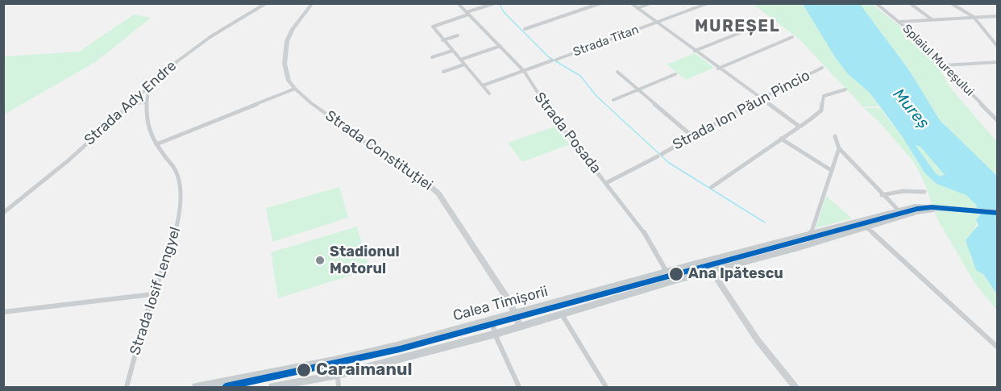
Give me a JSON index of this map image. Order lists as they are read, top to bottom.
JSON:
{
  "streets": {
    "main road": ["Calea Timișorii"],
    "street": [
      "Strada Titan",
      "Splaiul Mureșului",
      "Strada Ady Endre",
      "Strada Ion Păun Pincio",
      "Strada Posada",
      "Strada Constituției",
      "Strada Iosif Lengyel"
    ]
  },
  "crossings": [
    ["Strada Titan", "Strada Posada"],
    ["Strada Ady Endre", "Strada Iosif Lengyel"],
    ["Strada Ion Păun Pincio", "Strada Posada"],
    ["Strada Posada", "Calea Timișorii"],
    ["Strada Constituției", "Calea Timișorii"]
  ],
  "districts": ["MUREȘEL"],
  "water": ["Mureș"],
  "places": ["Stadionul Motorul", "Ana Ipătescu", "Caraimanul"]
}
